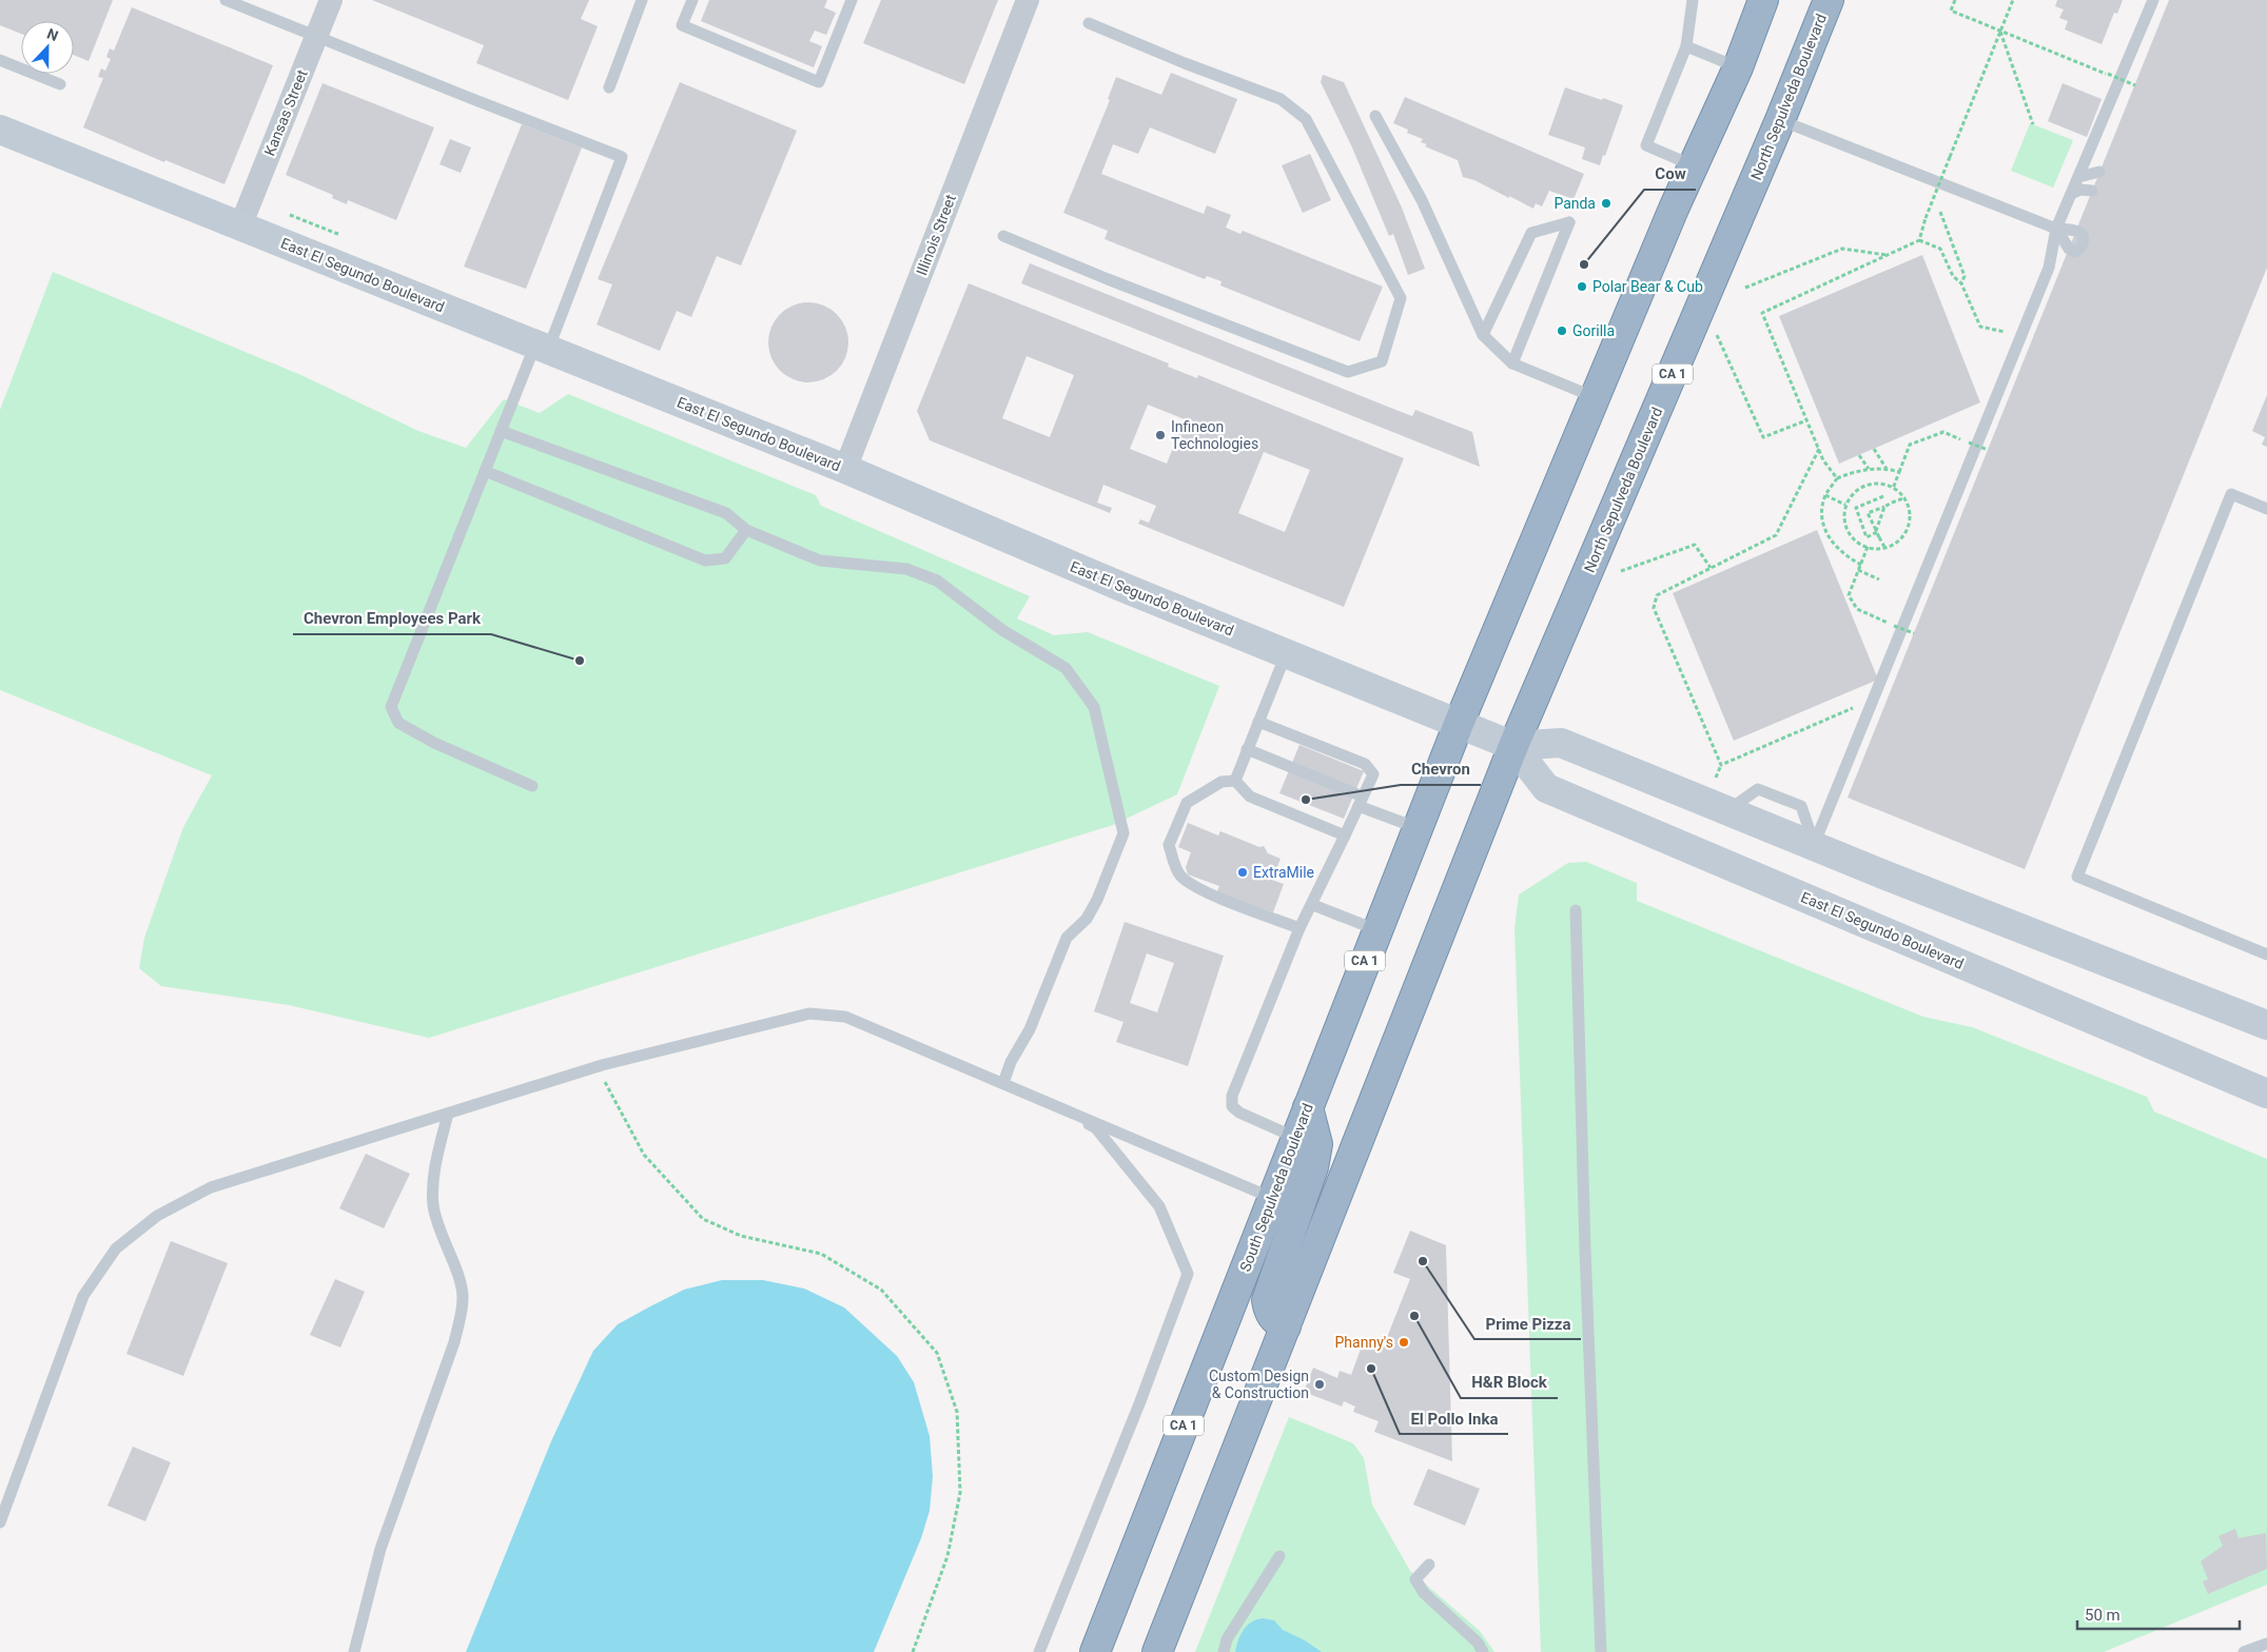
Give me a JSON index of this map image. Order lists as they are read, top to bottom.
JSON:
{
  "streets": {
    "highway": ["North Sepulveda Boulevard", "CA 1", "South Sepulveda Boulevard"],
    "main road": ["East El Segundo Boulevard"],
    "street": ["Kansas Street", "Illinois Street"]
  },
  "crossings": [
    ["North Sepulveda Boulevard", "East El Segundo Boulevard"],
    ["North Sepulveda Boulevard", "CA 1"],
    ["Kansas Street", "East El Segundo Boulevard"],
    ["Illinois Street", "East El Segundo Boulevard"],
    ["East El Segundo Boulevard", "CA 1"],
    ["East El Segundo Boulevard", "South Sepulveda Boulevard"],
    ["CA 1", "South Sepulveda Boulevard"]
  ],
  "places": [
    "Panda",
    "Cow",
    "Polar Bear & Cub",
    "Gorilla",
    "Infineon Technologies",
    "Chevron Employees Park",
    "Chevron",
    "ExtraMile",
    "Prime Pizza",
    "H&R Block",
    "Phanny's",
    "El Pollo Inka",
    "Custom Design & Construction"
  ],
  "scale_bar": "50 m",
  "north": "top"
}
